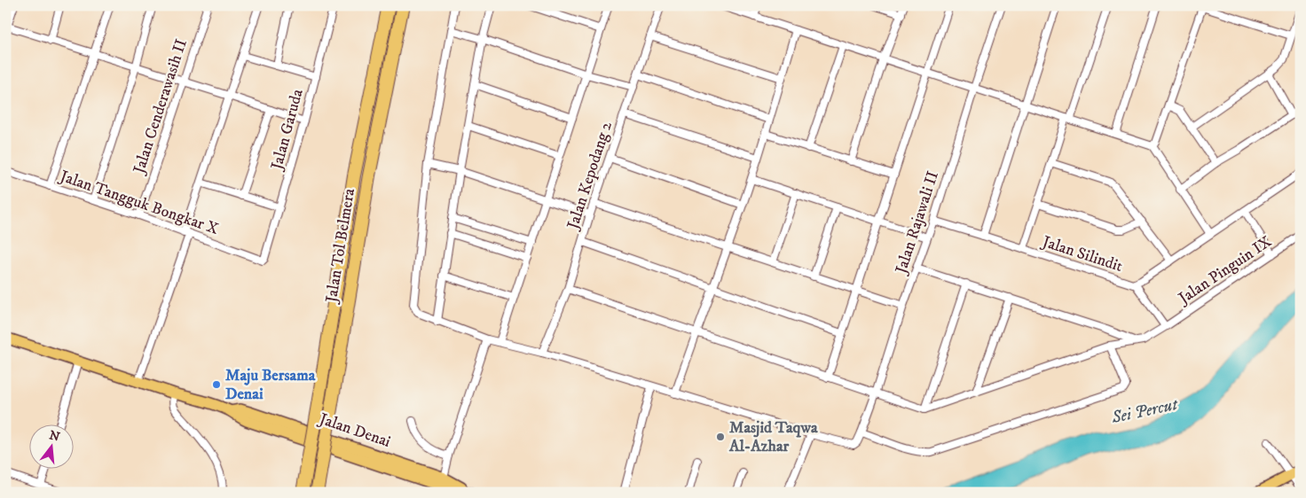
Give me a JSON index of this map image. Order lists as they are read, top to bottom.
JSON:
{
  "streets": {
    "highway": ["Jalan Tol Belmera"],
    "main road": ["Jalan Denai"],
    "street": [
      "Jalan Cenderawasih II",
      "Jalan Garuda",
      "Jalan Kepodang 2",
      "Jalan Tangguk Bongkar X",
      "Jalan Rajawali II",
      "Jalan Silindit",
      "Jalan Pinguin IX"
    ]
  },
  "crossings": [
    ["Jalan Cenderawasih II", "Jalan Tangguk Bongkar X"],
    ["Jalan Garuda", "Jalan Tangguk Bongkar X"],
    ["Jalan Rajawali II", "Jalan Silindit"]
  ],
  "water": ["Sei Percut"],
  "places": ["Maju Bersama Denai", "Masjid Taqwa Al-Azhar"],
  "north": "top"
}
